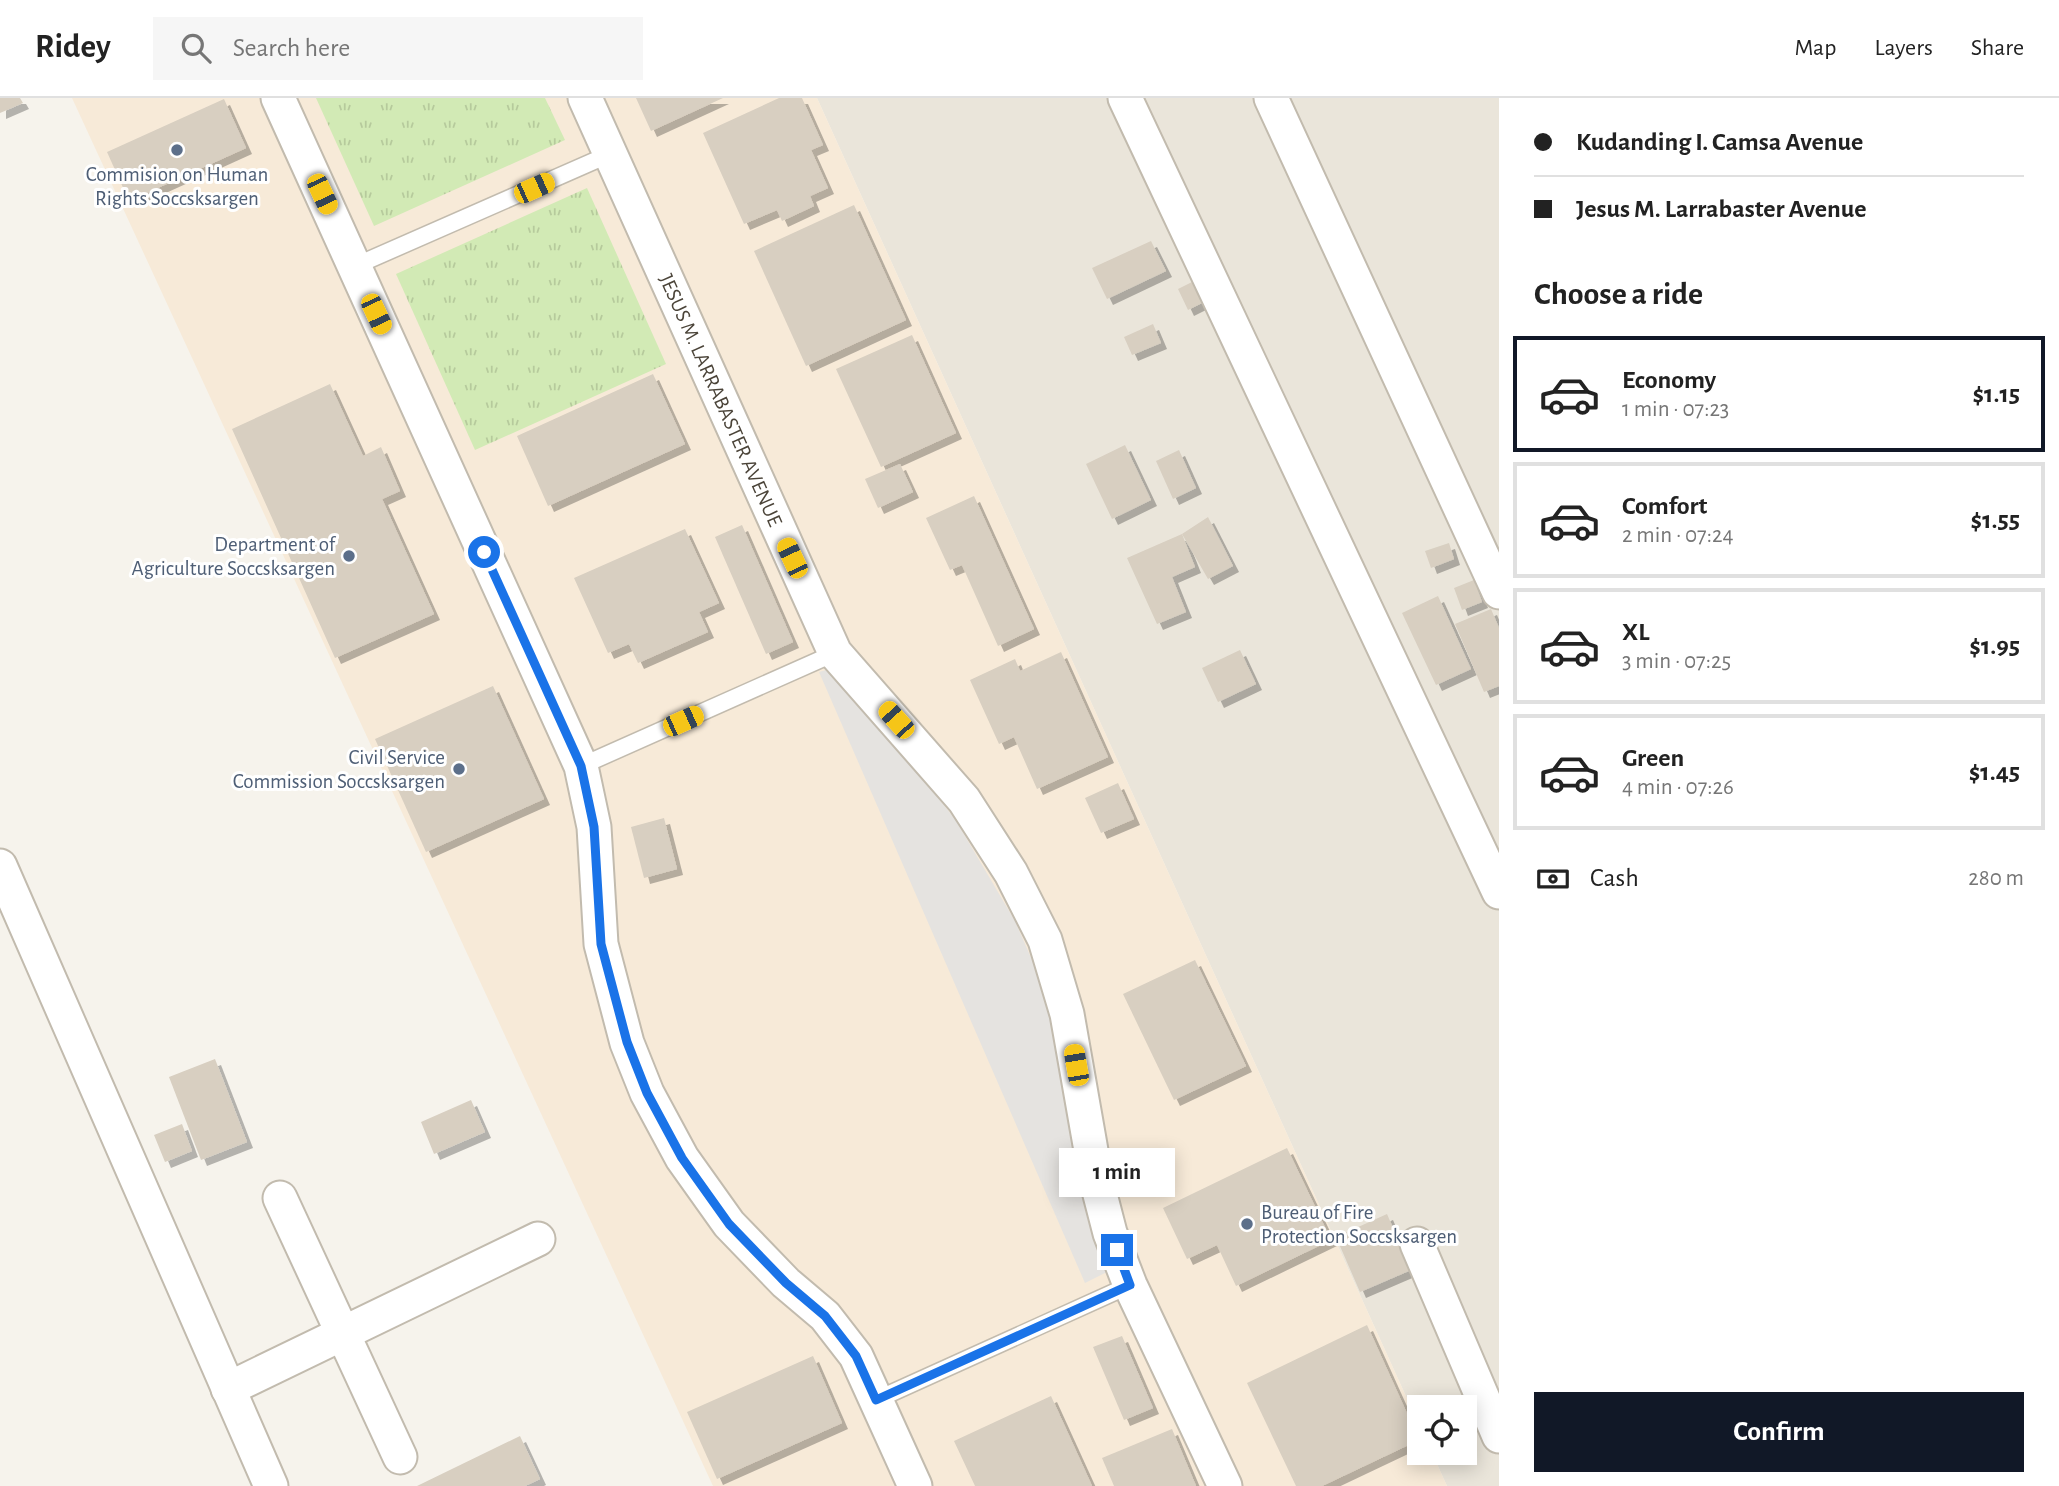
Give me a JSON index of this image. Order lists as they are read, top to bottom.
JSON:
{
  "streets": {
    "street": ["JESUS M. LARRABASTER AVENUE"]
  },
  "places": [
    "Commision on Human Rights Soccsksargen",
    "Department of Agriculture Soccsksargen",
    "Civil Service Commission Soccsksargen",
    "Bureau of Fire Protection Soccsksargen"
  ],
  "page": {
    "header": "Ridey",
    "search": "Search here",
    "nav": ["Map", "Layers", "Share"],
    "banner": ["Kudanding I. Camsa Avenue", "Jesus M. Larrabaster Avenue"],
    "heading": "Choose a ride",
    "list": [
      {
        "name": "Economy",
        "note": "1 min · 07:23",
        "value": "$1.15"
      },
      {
        "name": "Comfort",
        "note": "2 min · 07:24",
        "value": "$1.55"
      },
      {
        "name": "XL",
        "note": "3 min · 07:25",
        "value": "$1.95"
      },
      {
        "name": "Green",
        "note": "4 min · 07:26",
        "value": "$1.45"
      }
    ],
    "pay": ["Cash", "280 m"],
    "bubble": "1 min",
    "buttons": "Confirm"
  }
}
